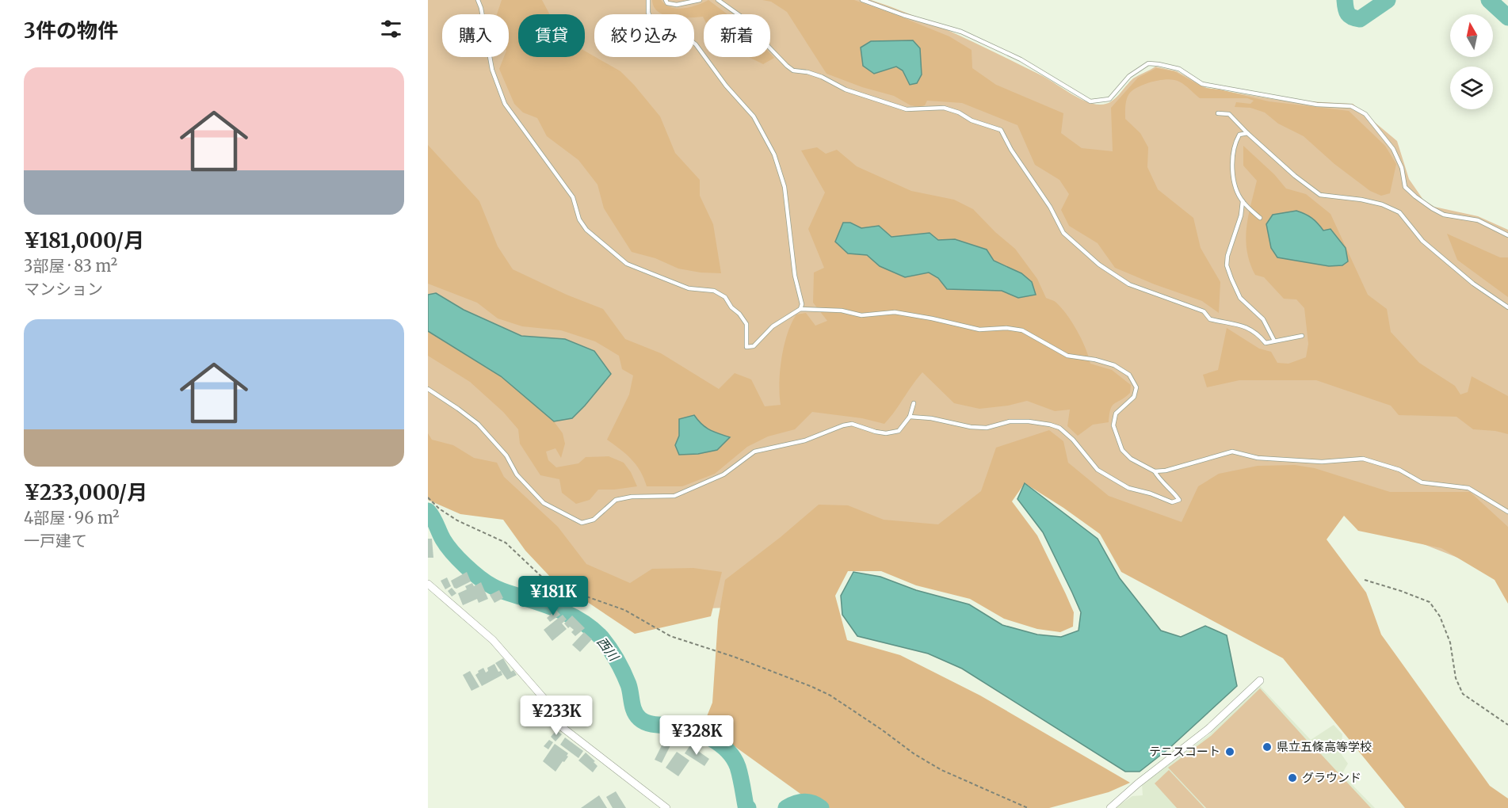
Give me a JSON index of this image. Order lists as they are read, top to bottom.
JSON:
{
  "water": ["西川"],
  "places": ["県立五條高等学校", "テニスコート", "グラウンド"],
  "north": "top",
  "page": {
    "heading": "3件の物件",
    "chip": [
      "購入",
      "賃貸",
      "絞り込み",
      "新着"
    ],
    "list": [
      {
        "name": "¥181,000/月",
        "note": "3部屋 · 83 m² · マンション"
      },
      {
        "name": "¥233,000/月",
        "note": "4部屋 · 96 m² · 一戸建て"
      }
    ],
    "price": ["¥181K", "¥233K", "¥328K"]
  }
}
